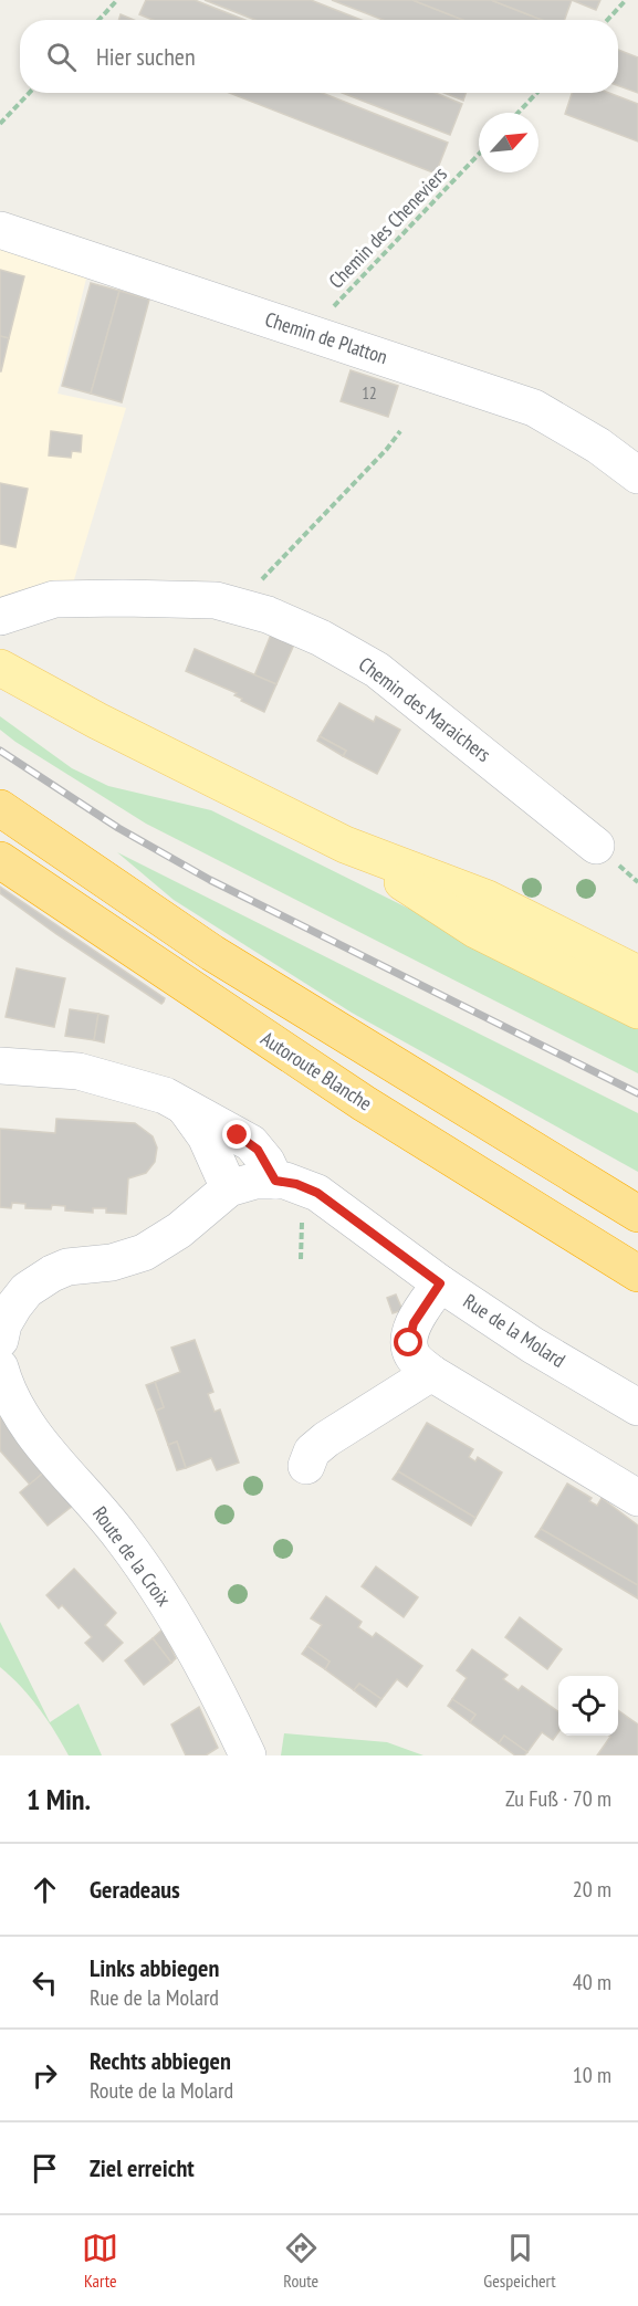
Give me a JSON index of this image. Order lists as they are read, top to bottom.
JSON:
{
  "streets": {
    "highway": ["Autoroute Blanche"],
    "street": [
      "Chemin de Platton",
      "Chemin des Maraichers",
      "Rue de la Molard",
      "Route de la Croix"
    ],
    "path": ["Chemin des Cheneviers"]
  },
  "crossings": [
    ["Chemin des Cheneviers", "Chemin de Platton"]
  ],
  "house_numbers": ["12"],
  "north": "top right",
  "page": {
    "search": "Hier suchen",
    "heading": ["1 Min.", "Zu Fuß · 70 m"],
    "list": [
      ["Geradeaus", "20 m"],
      ["Links abbiegen", "Rue de la Molard", "40 m"],
      ["Rechts abbiegen", "Route de la Molard", "10 m"],
      "Ziel erreicht"
    ],
    "nav": ["Karte", "Route", "Gespeichert"]
  }
}
